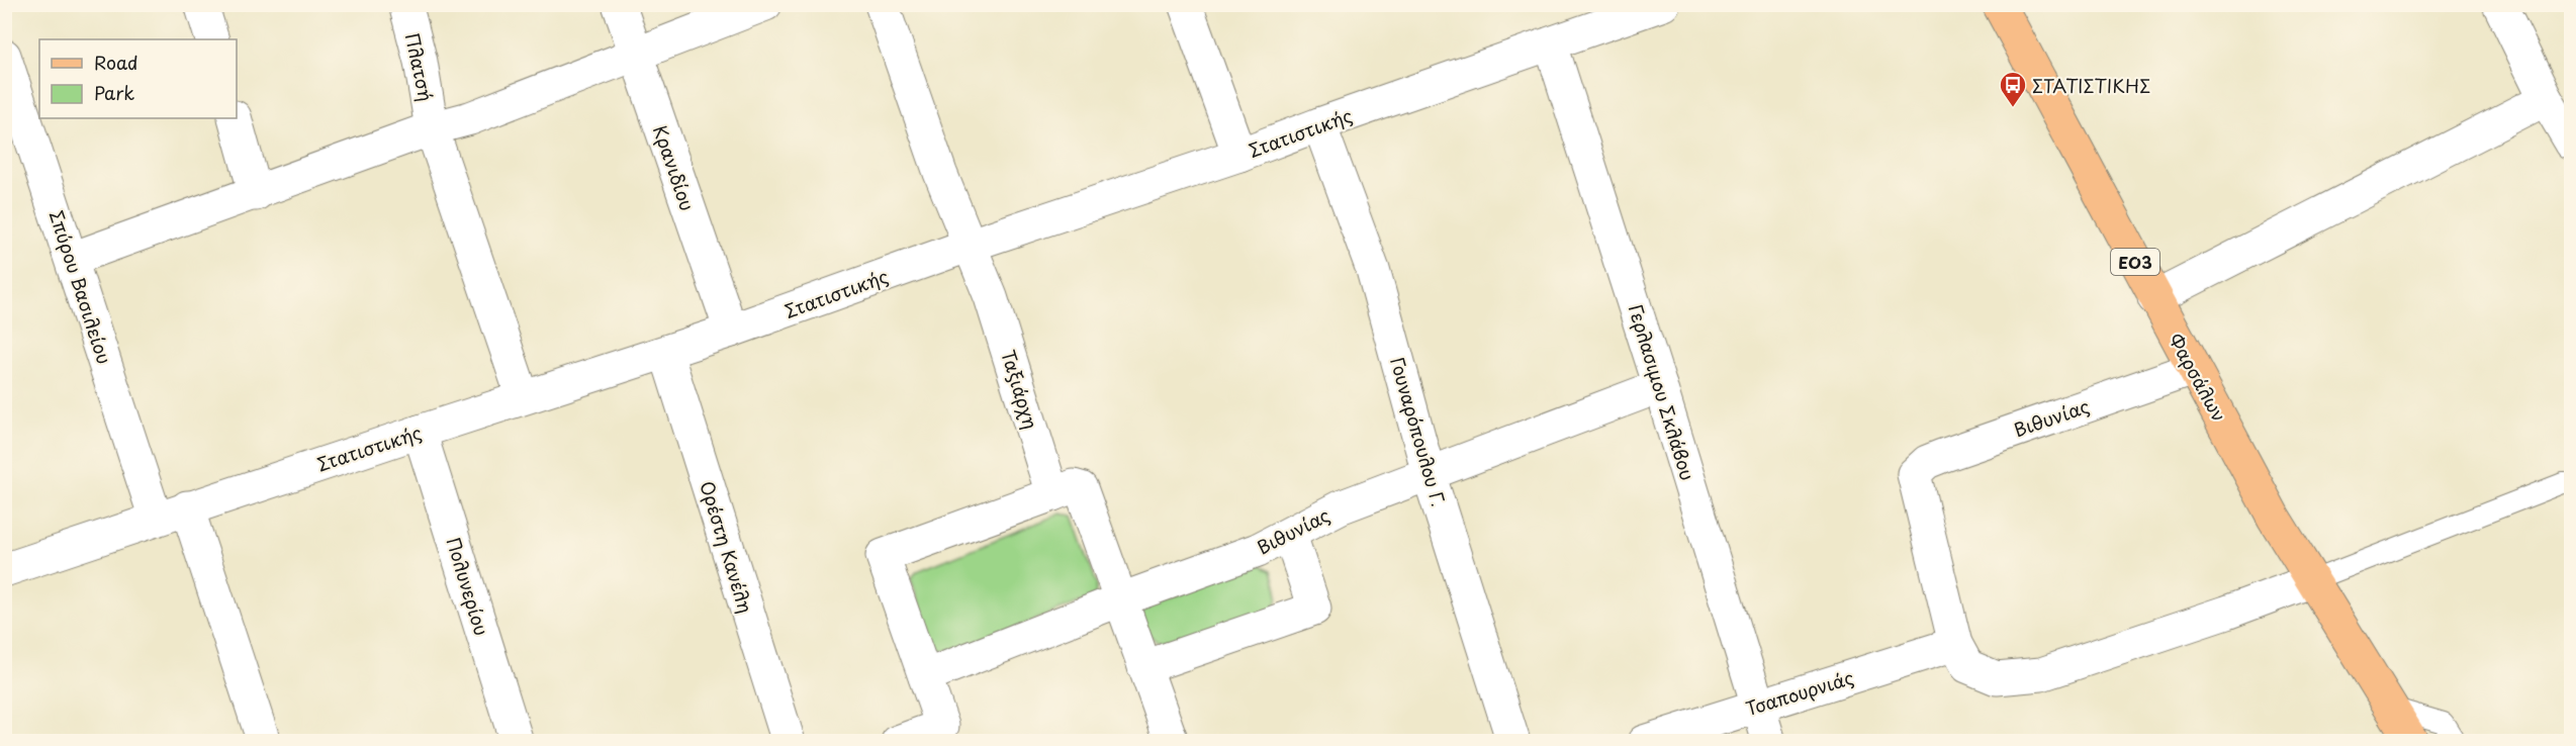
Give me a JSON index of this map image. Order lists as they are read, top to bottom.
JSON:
{
  "streets": {
    "main road": ["ΕΟ3", "Φαρσάλων"],
    "street": [
      "Πλατσή",
      "Στατιστικής",
      "Κρανιδίου",
      "Σπύρου Βασιλείου",
      "Ταξιάρχη",
      "Γερλασιμου Σκλάβου",
      "Βιθυνίας",
      "Γουναρόπουλου Γ.",
      "Ορέστη Κανέλη",
      "Πολυνερίου",
      "Τσαπουρνιάς"
    ]
  },
  "crossings": [
    ["Πλατσή", "Στατιστικής"],
    ["Στατιστικής", "Κρανιδίου"],
    ["Στατιστικής", "Σπύρου Βασιλείου"],
    ["Στατιστικής", "Ταξιάρχη"],
    ["Στατιστικής", "Γερλασιμου Σκλάβου"],
    ["Στατιστικής", "Γουναρόπουλου Γ."],
    ["Στατιστικής", "Ορέστη Κανέλη"],
    ["Στατιστικής", "Πολυνερίου"],
    ["Φαρσάλων", "Βιθυνίας"],
    ["Γερλασιμου Σκλάβου", "Βιθυνίας"],
    ["Γερλασιμου Σκλάβου", "Τσαπουρνιάς"],
    ["Βιθυνίας", "Γουναρόπουλου Γ."],
    ["Βιθυνίας", "Τσαπουρνιάς"]
  ],
  "places": {
    "bus stop": ["ΣΤΑΤΙΣΤΙΚΗΣ"]
  },
  "legend": ["Road", "Park"]
}
